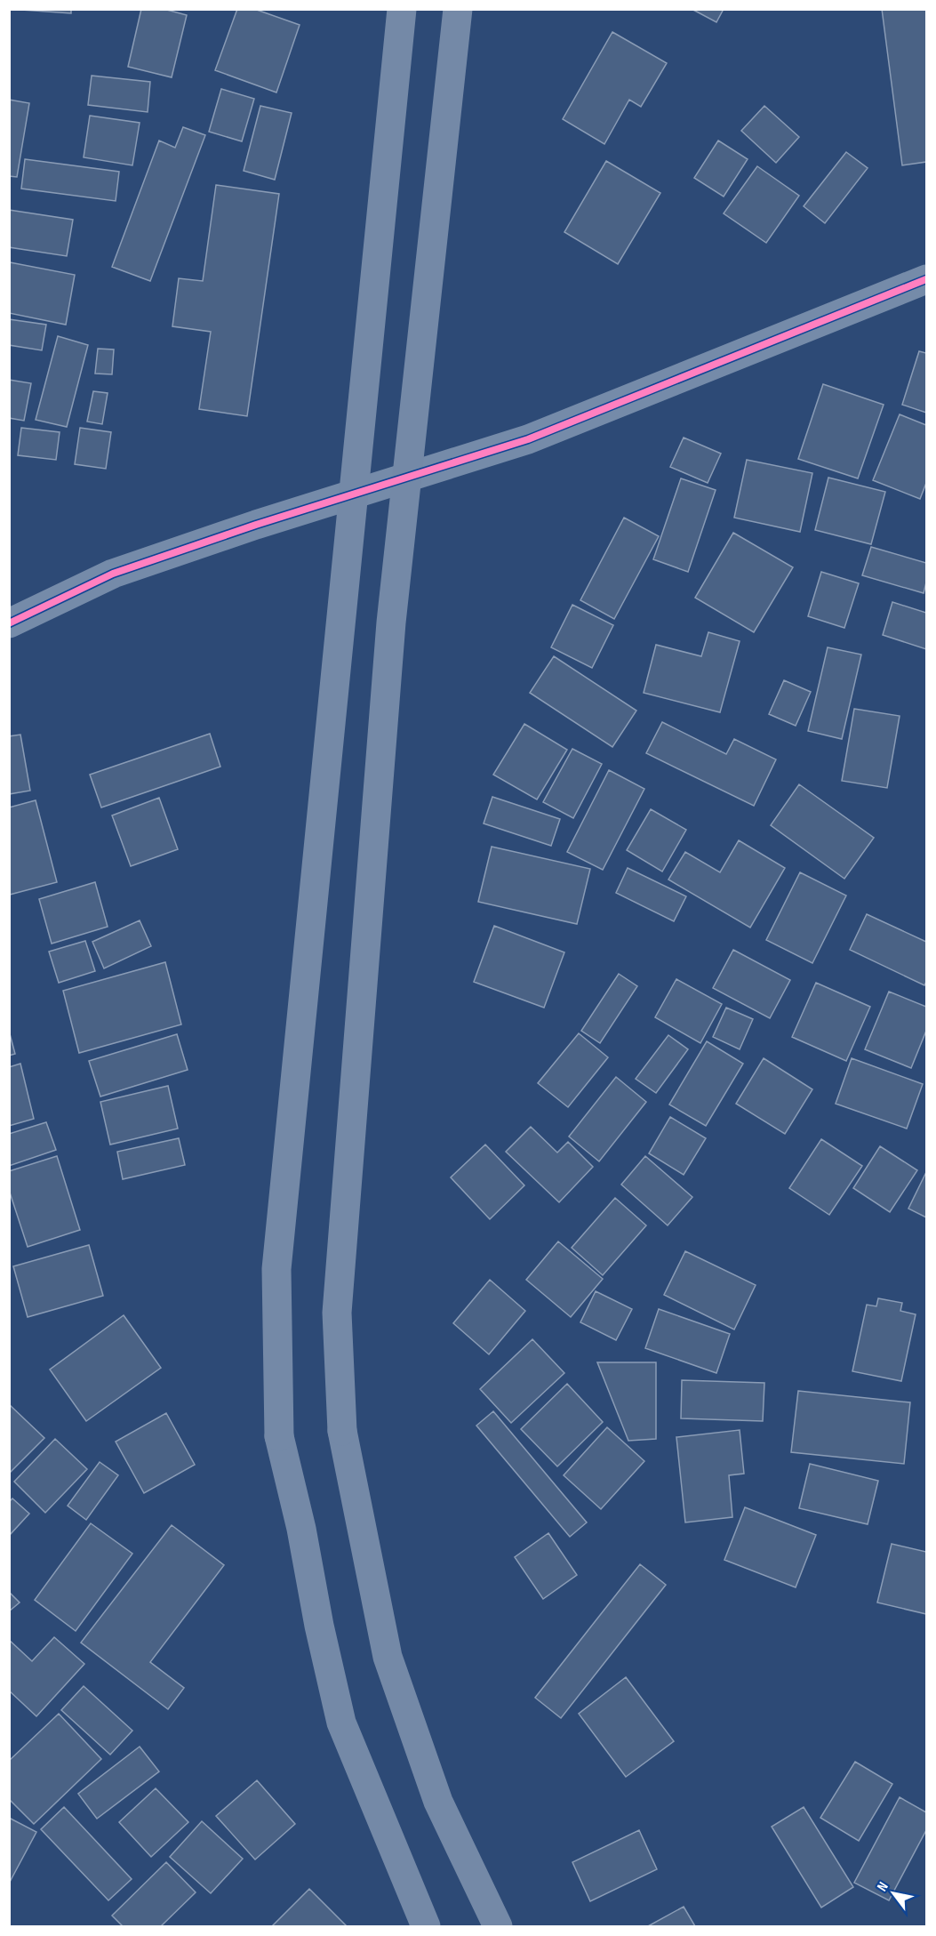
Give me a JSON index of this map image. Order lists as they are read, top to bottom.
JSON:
{
  "north": "top left"
}
